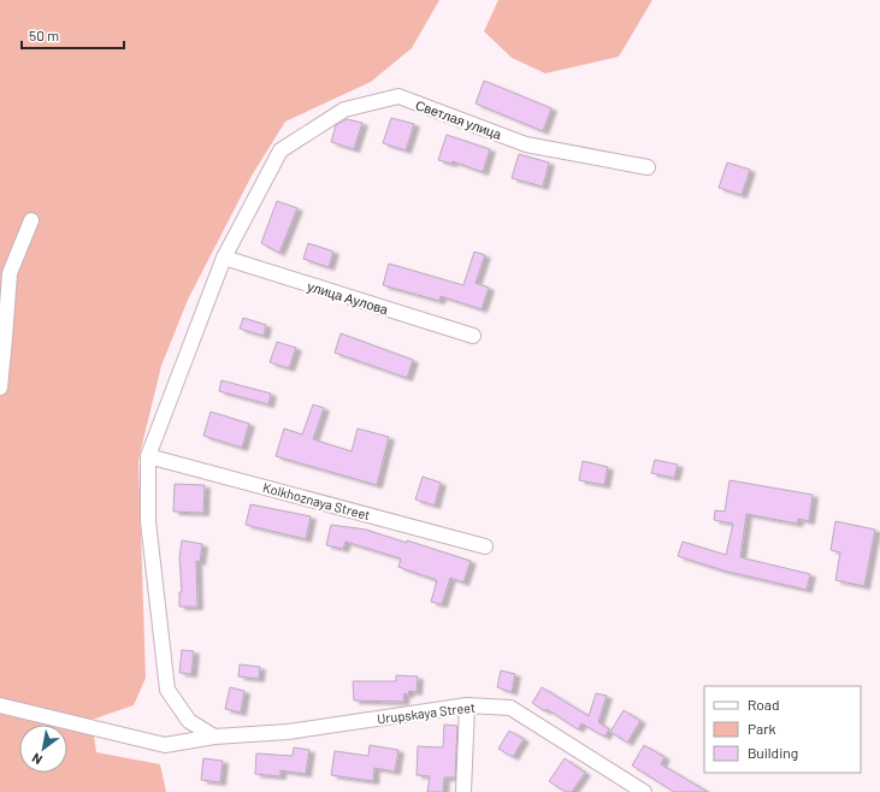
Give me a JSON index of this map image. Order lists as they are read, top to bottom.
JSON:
{
  "streets": {
    "street": [
      "Светлая улица",
      "улица Аулова",
      "Kolkhoznaya Street",
      "Urupskaya Street"
    ]
  },
  "crossings": [
    ["Светлая улица", "улица Аулова"]
  ],
  "legend": ["Road", "Park", "Building"],
  "scale_bar": "50 m",
  "north": "bottom left"
}
